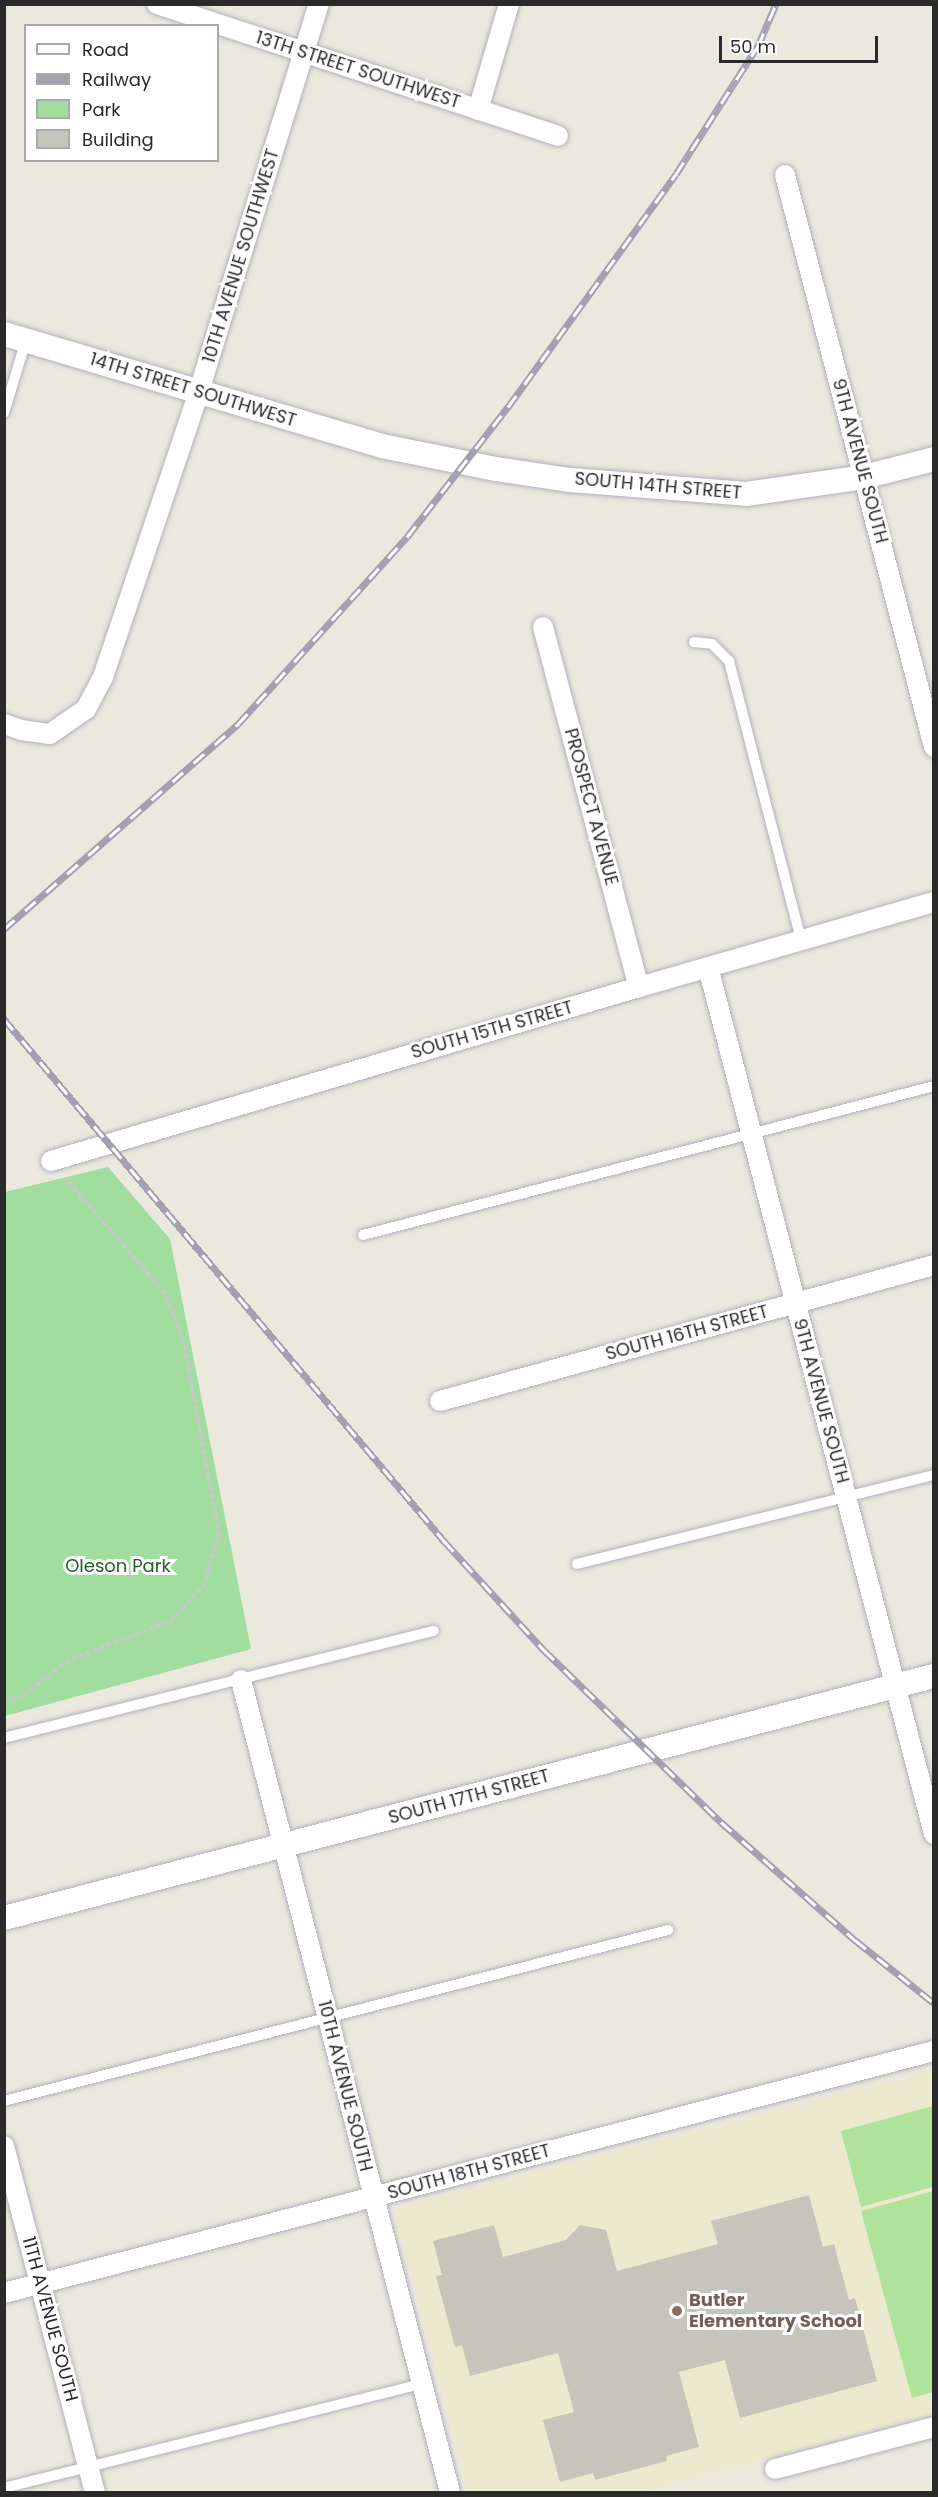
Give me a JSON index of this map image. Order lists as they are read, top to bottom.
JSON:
{
  "streets": {
    "street": [
      "13TH STREET SOUTHWEST",
      "10TH AVENUE SOUTHWEST",
      "14TH STREET SOUTHWEST",
      "9TH AVENUE SOUTH",
      "SOUTH 14TH STREET",
      "PROSPECT AVENUE",
      "SOUTH 15TH STREET",
      "SOUTH 16TH STREET",
      "SOUTH 17TH STREET",
      "10TH AVENUE SOUTH",
      "SOUTH 18TH STREET",
      "11TH AVENUE SOUTH"
    ]
  },
  "crossings": [
    ["13TH STREET SOUTHWEST", "10TH AVENUE SOUTHWEST"],
    ["10TH AVENUE SOUTHWEST", "14TH STREET SOUTHWEST"],
    ["14TH STREET SOUTHWEST", "SOUTH 14TH STREET"],
    ["9TH AVENUE SOUTH", "SOUTH 14TH STREET"],
    ["9TH AVENUE SOUTH", "SOUTH 15TH STREET"],
    ["9TH AVENUE SOUTH", "SOUTH 16TH STREET"],
    ["9TH AVENUE SOUTH", "SOUTH 17TH STREET"],
    ["PROSPECT AVENUE", "SOUTH 15TH STREET"],
    ["SOUTH 17TH STREET", "10TH AVENUE SOUTH"],
    ["10TH AVENUE SOUTH", "SOUTH 18TH STREET"],
    ["SOUTH 18TH STREET", "11TH AVENUE SOUTH"]
  ],
  "parks": ["Oleson Park"],
  "places": ["Butler Elementary School"],
  "legend": [
    "Road",
    "Railway",
    "Park",
    "Building"
  ],
  "scale_bar": "50 m"
}
